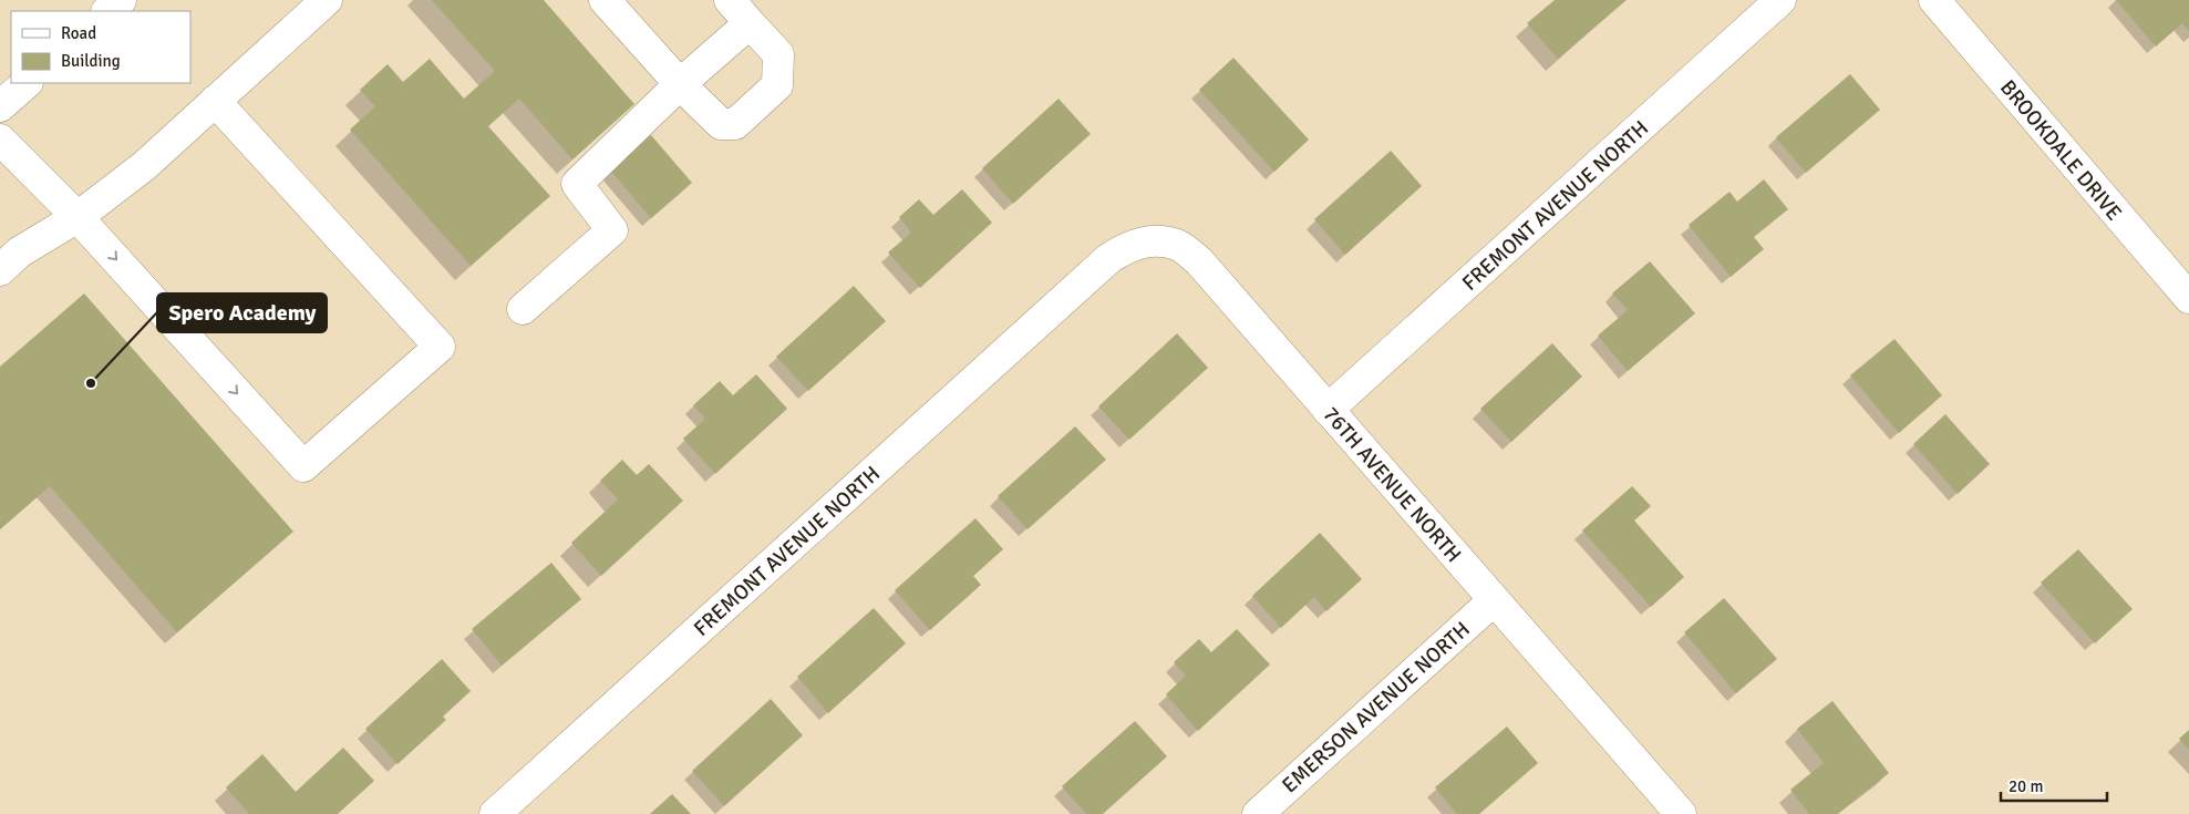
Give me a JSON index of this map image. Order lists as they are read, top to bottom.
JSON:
{
  "streets": {
    "street": [
      "BROOKDALE DRIVE",
      "FREMONT AVENUE NORTH",
      "76TH AVENUE NORTH",
      "EMERSON AVENUE NORTH"
    ]
  },
  "crossings": [
    ["FREMONT AVENUE NORTH", "76TH AVENUE NORTH"],
    ["76TH AVENUE NORTH", "EMERSON AVENUE NORTH"]
  ],
  "places": ["Spero Academy"],
  "legend": ["Road", "Building"],
  "scale_bar": "20 m"
}
